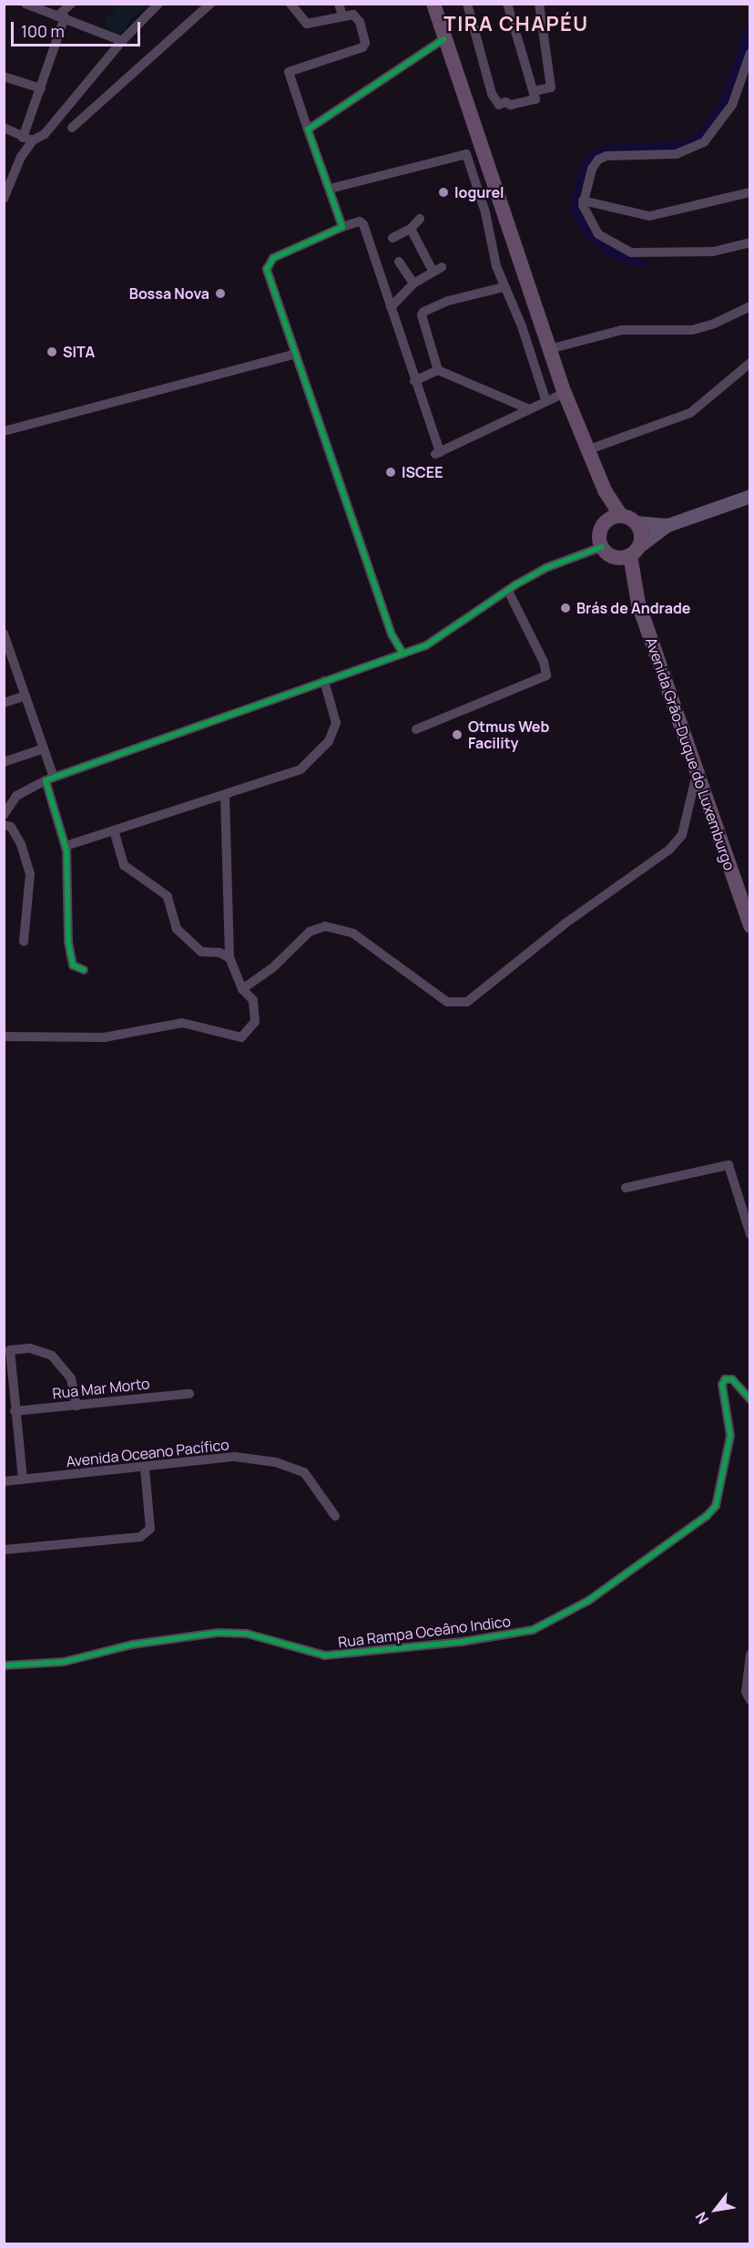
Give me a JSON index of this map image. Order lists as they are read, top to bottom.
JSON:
{
  "streets": {
    "main road": ["Avenida Grão-Duque do Luxemburgo"],
    "street": ["Rua Mar Morto", "Avenida Oceano Pacífico", "Rua Rampa Oceâno Indico"]
  },
  "districts": ["TIRA CHAPÉU"],
  "places": [
    "Iogurel",
    "Bossa Nova",
    "SITA",
    "ISCEE",
    "Brás de Andrade",
    "Otmus Web Facility"
  ],
  "scale_bar": "100 m",
  "north": "bottom left"
}
